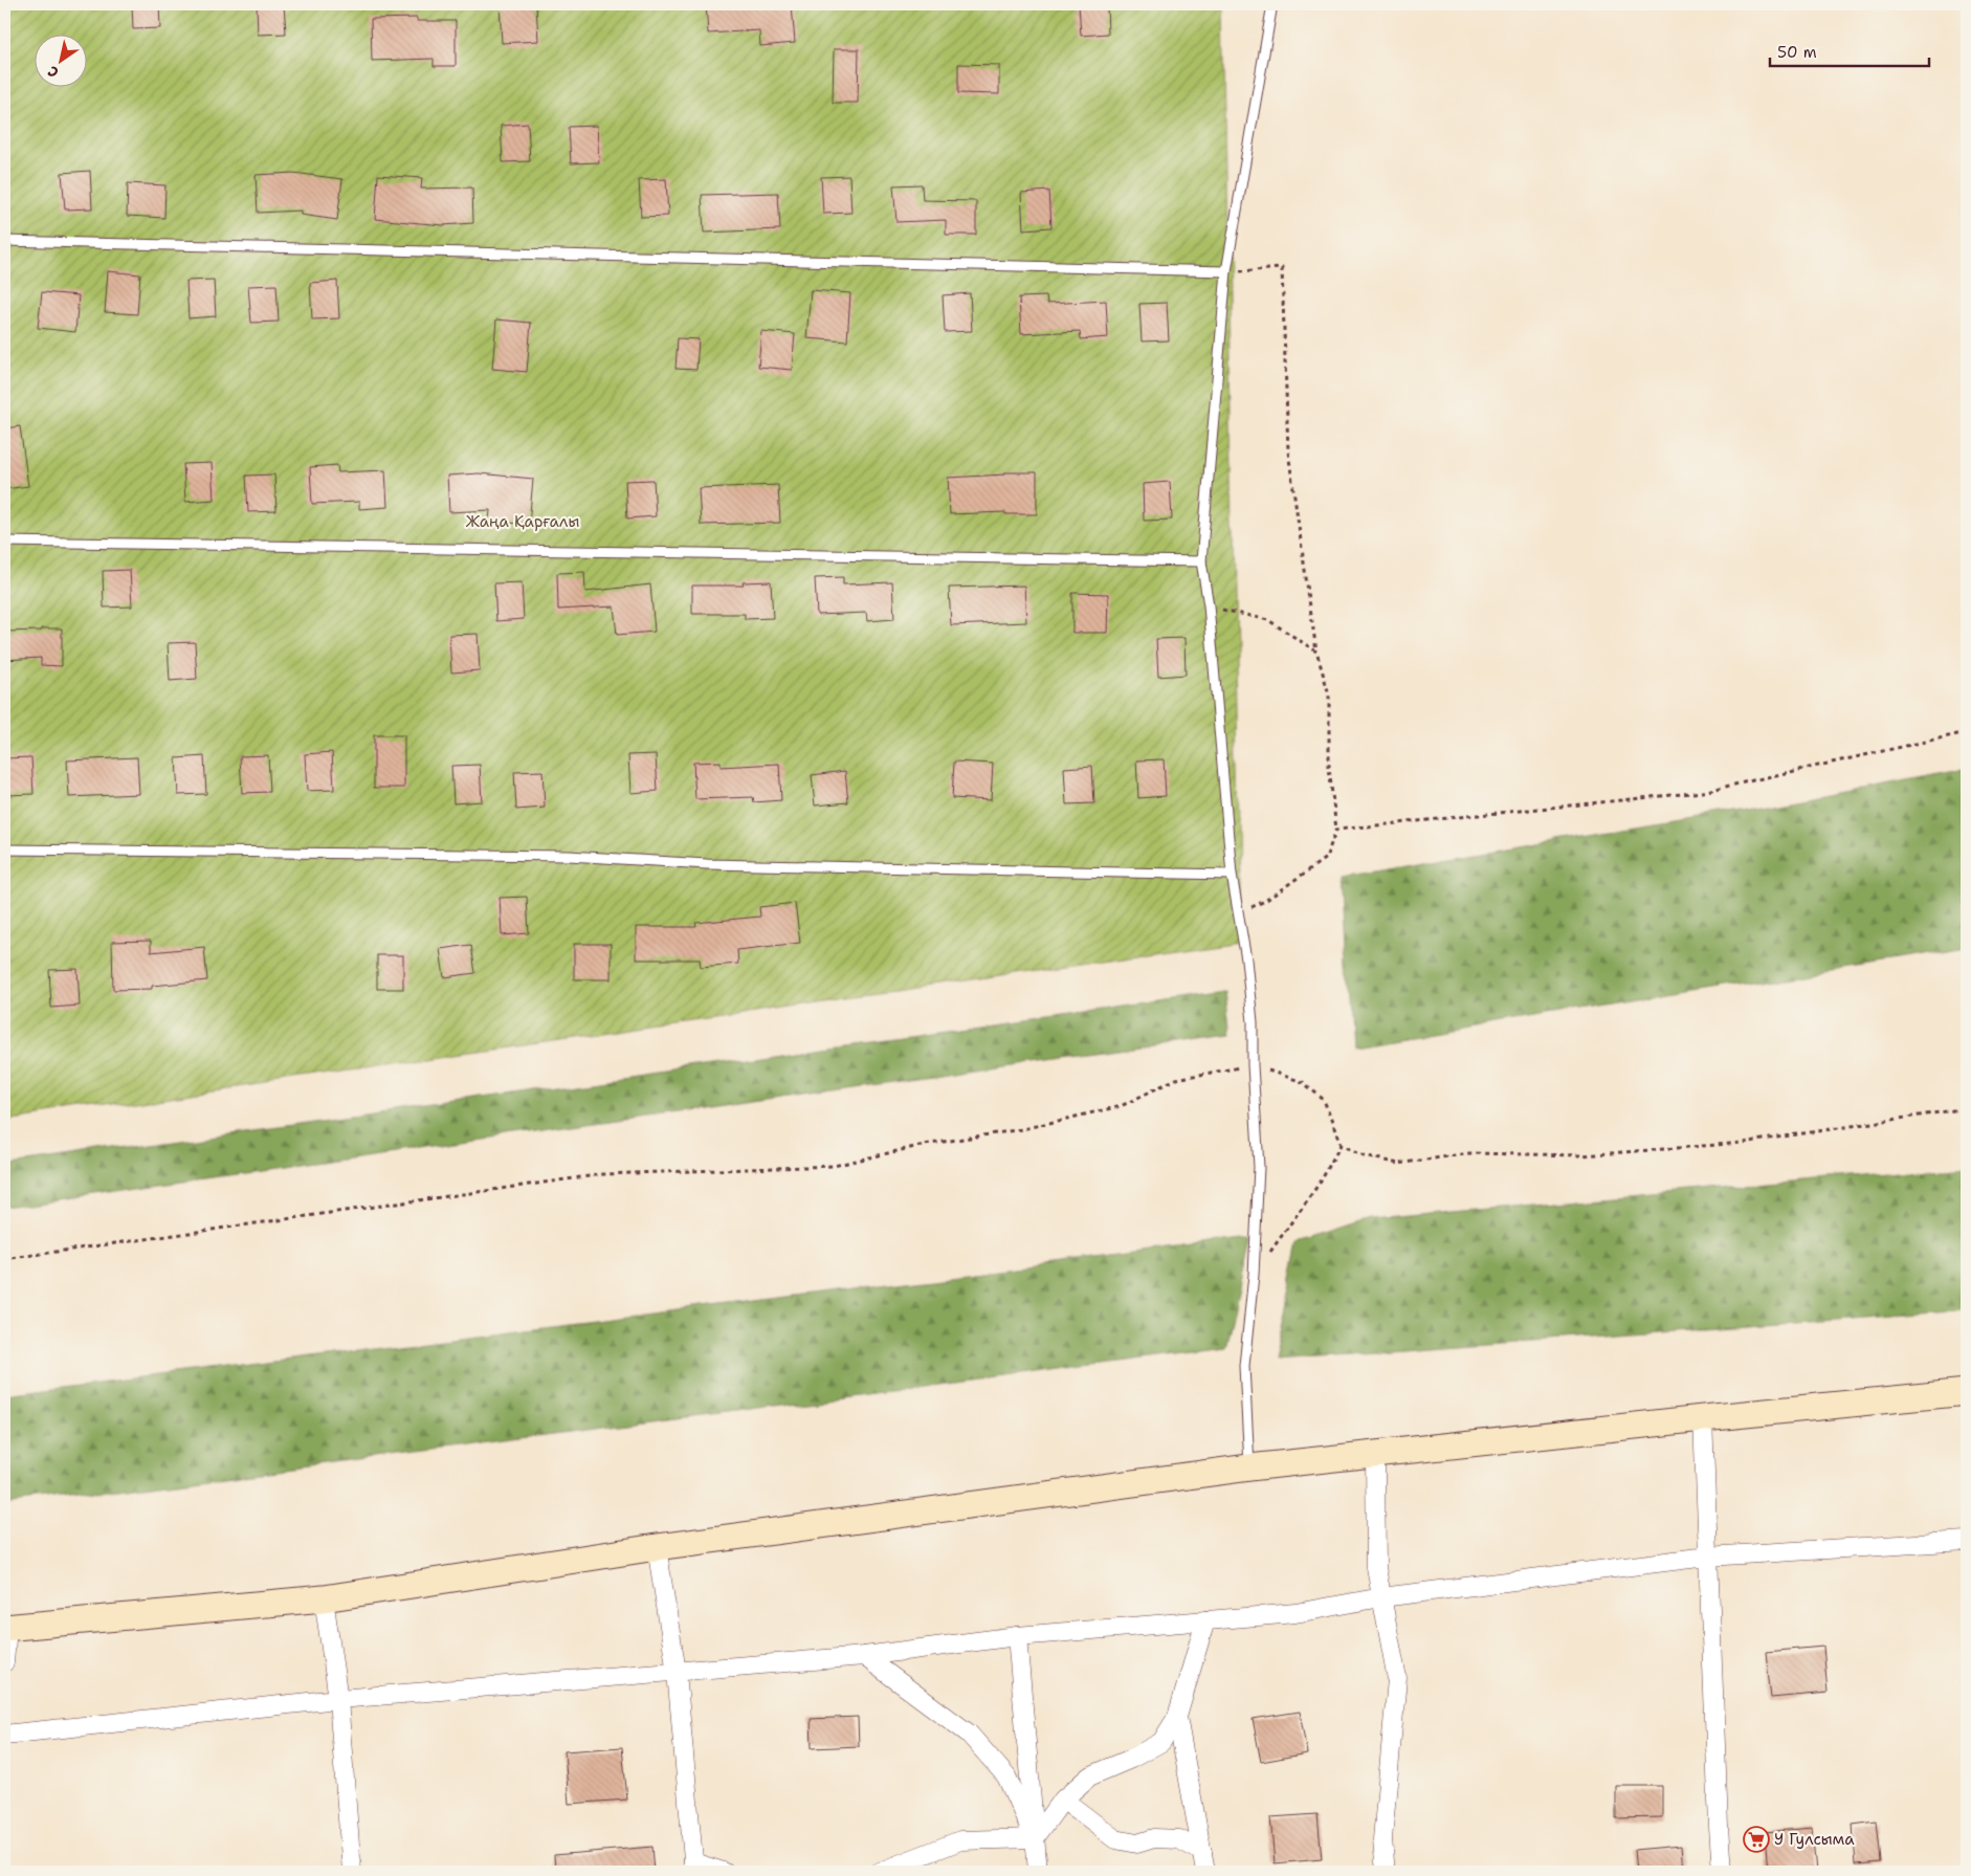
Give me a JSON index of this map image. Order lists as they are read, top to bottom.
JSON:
{
  "parks": ["Жаңа Қарғалы"],
  "places": {
    "supermarket": ["У Гулсыма"]
  },
  "scale_bar": "50 m",
  "north": "bottom left"
}
